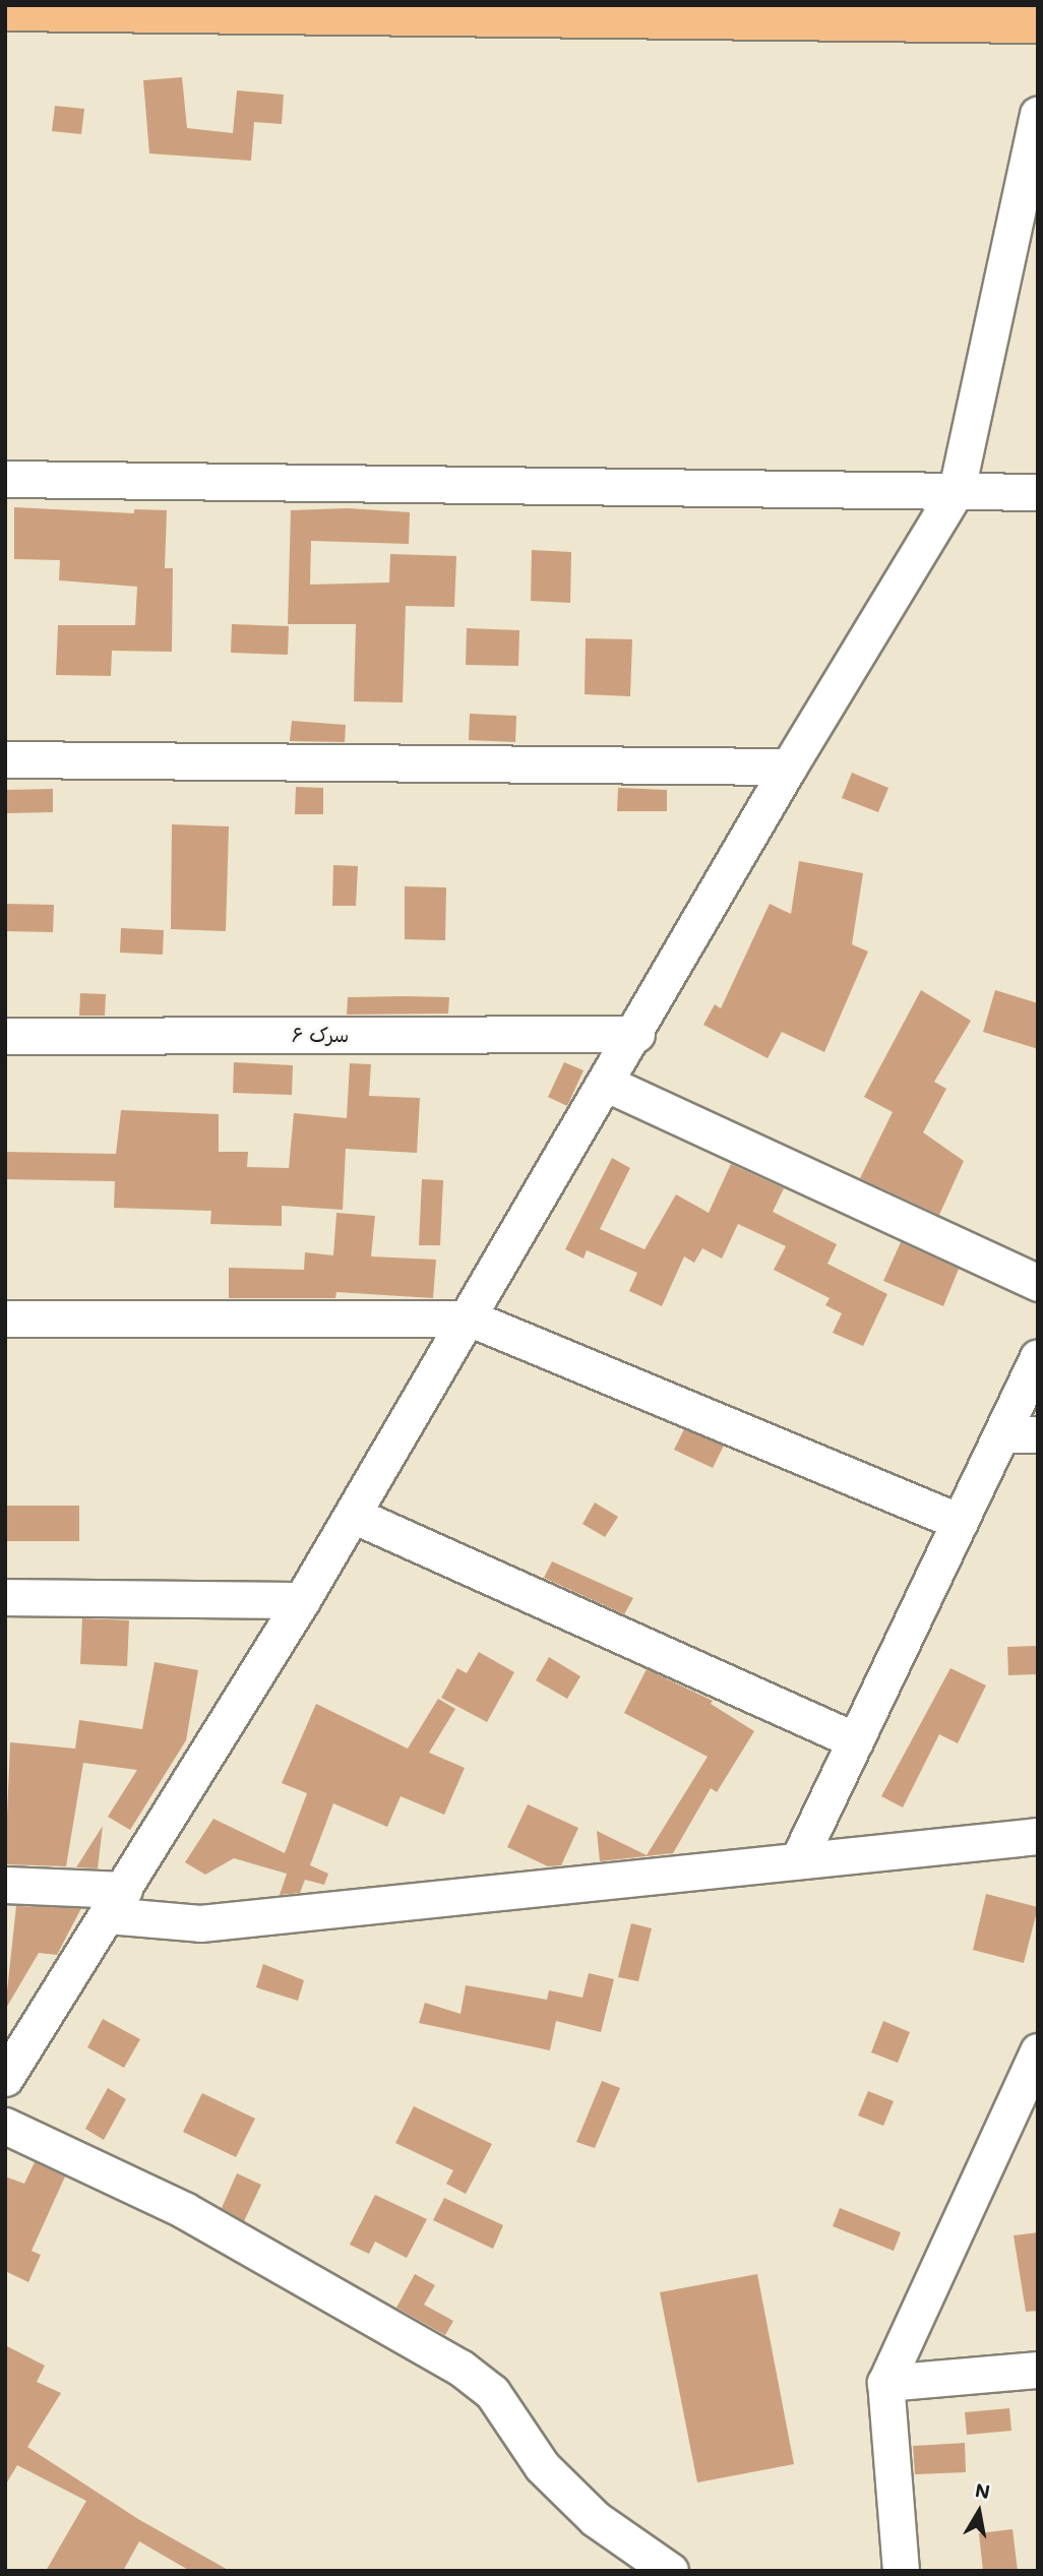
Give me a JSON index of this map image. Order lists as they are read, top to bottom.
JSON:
{
  "streets": {
    "street": ["سرک ۶"]
  },
  "north": "top"
}
